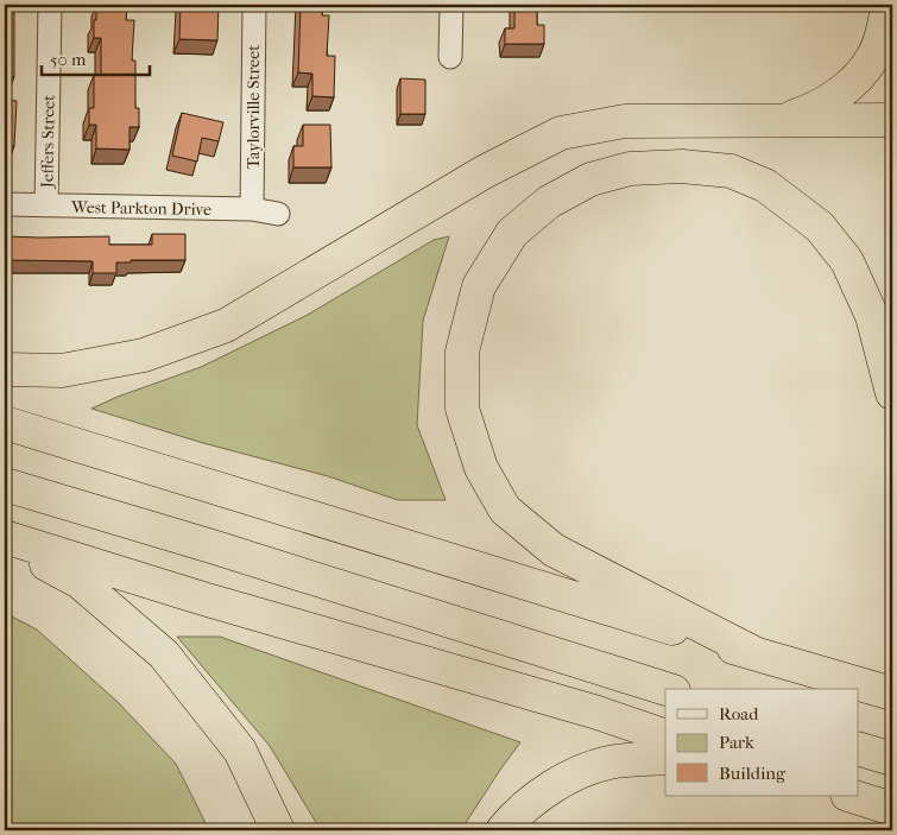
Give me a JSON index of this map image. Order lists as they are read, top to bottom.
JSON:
{
  "streets": {
    "street": ["Taylorville Street", "Jeffers Street", "West Parkton Drive"]
  },
  "crossings": [
    ["Taylorville Street", "West Parkton Drive"],
    ["Jeffers Street", "West Parkton Drive"]
  ],
  "legend": ["Road", "Park", "Building"],
  "scale_bar": "50 m"
}
